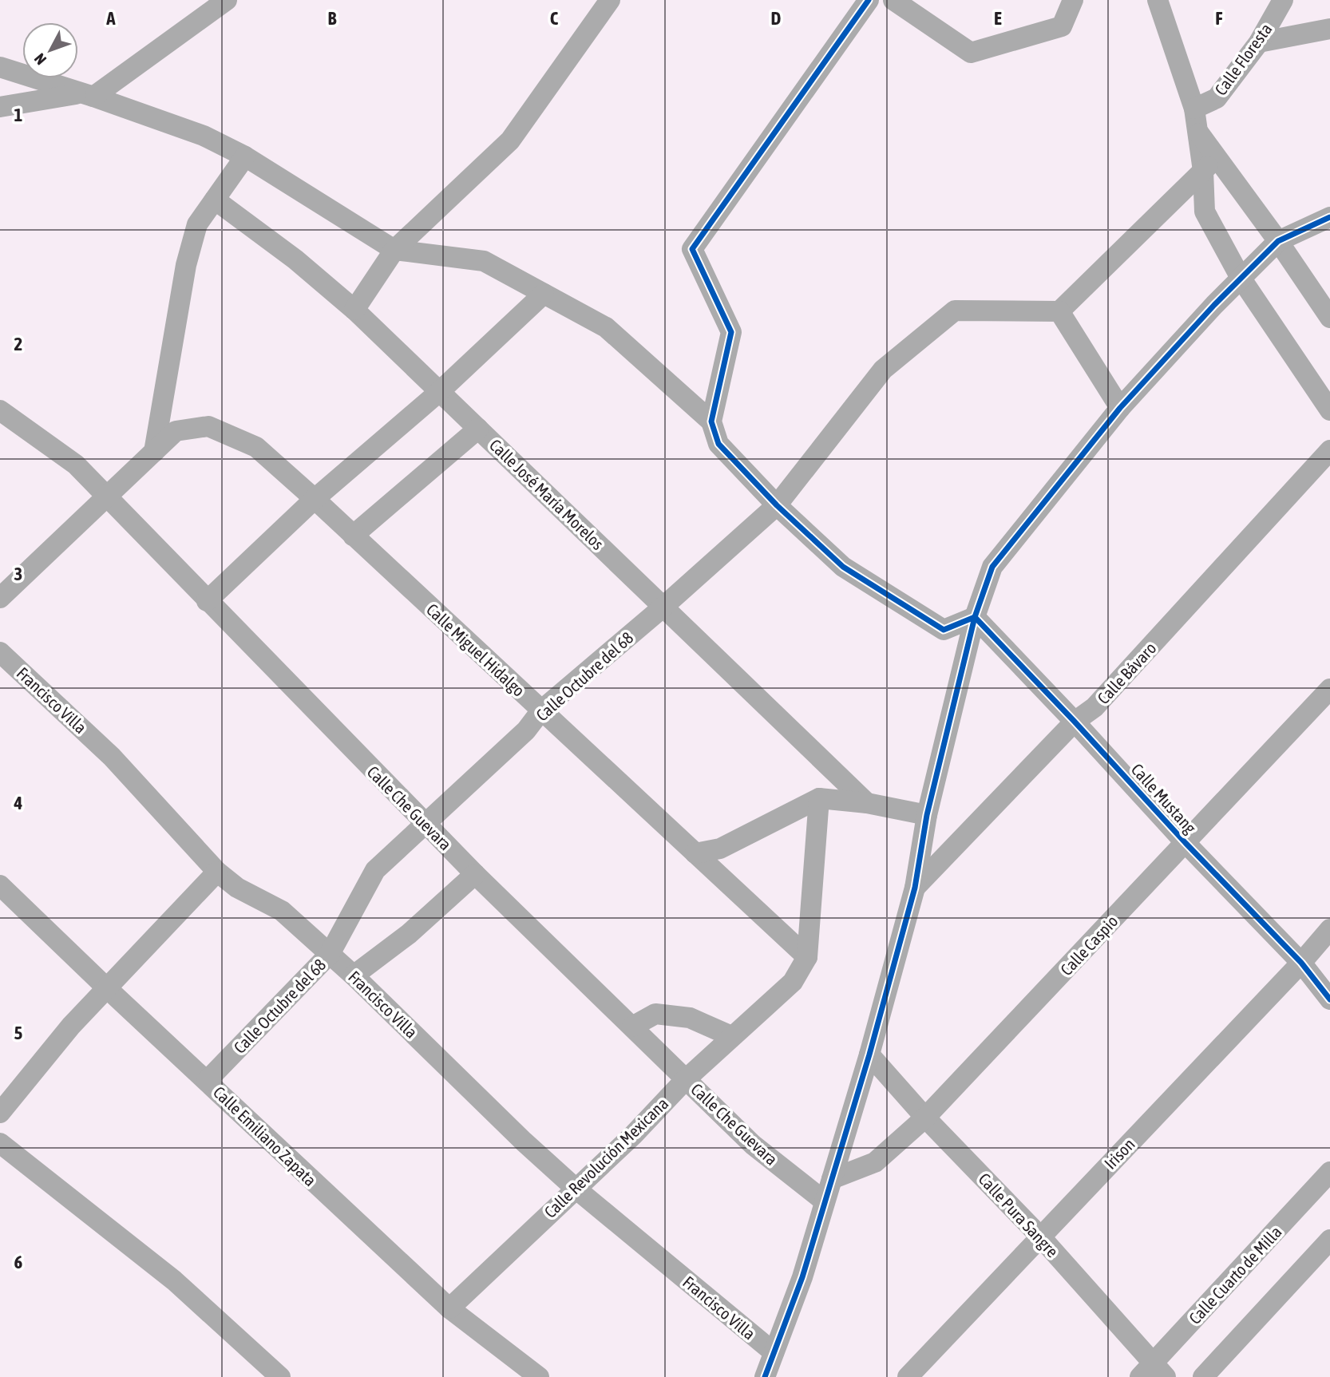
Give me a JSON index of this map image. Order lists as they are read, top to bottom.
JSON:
{
  "streets": {
    "street": [
      "Calle Floresta",
      "Calle José María Morelos",
      "Calle Miguel Hidalgo",
      "Calle Bávaro",
      "Calle Octubre del 68",
      "Francisco Villa",
      "Calle Mustang",
      "Calle Che Guevara",
      "Calle Caspio",
      "Calle Emiliano Zapata",
      "Irison",
      "Calle Revolución Mexicana",
      "Calle Pura Sangre",
      "Calle Cuarto de Milla"
    ]
  },
  "crossings": [
    ["Calle José María Morelos", "Calle Octubre del 68"],
    ["Calle Miguel Hidalgo", "Calle Octubre del 68"],
    ["Calle Miguel Hidalgo", "Calle Revolución Mexicana"],
    ["Calle Bávaro", "Calle Mustang"],
    ["Calle Octubre del 68", "Francisco Villa"],
    ["Calle Octubre del 68", "Calle Che Guevara"],
    ["Calle Octubre del 68", "Calle Emiliano Zapata"],
    ["Francisco Villa", "Calle Revolución Mexicana"],
    ["Calle Mustang", "Calle Caspio"],
    ["Calle Mustang", "Irison"],
    ["Calle Che Guevara", "Calle Revolución Mexicana"],
    ["Calle Caspio", "Calle Pura Sangre"],
    ["Calle Emiliano Zapata", "Calle Revolución Mexicana"],
    ["Irison", "Calle Pura Sangre"],
    ["Calle Pura Sangre", "Calle Cuarto de Milla"]
  ],
  "north": "bottom left",
  "grid": {
    "columns": [
      "A",
      "B",
      "C",
      "D",
      "E",
      "F"
    ],
    "rows": [
      "1",
      "2",
      "3",
      "4",
      "5",
      "6"
    ]
  }
}
